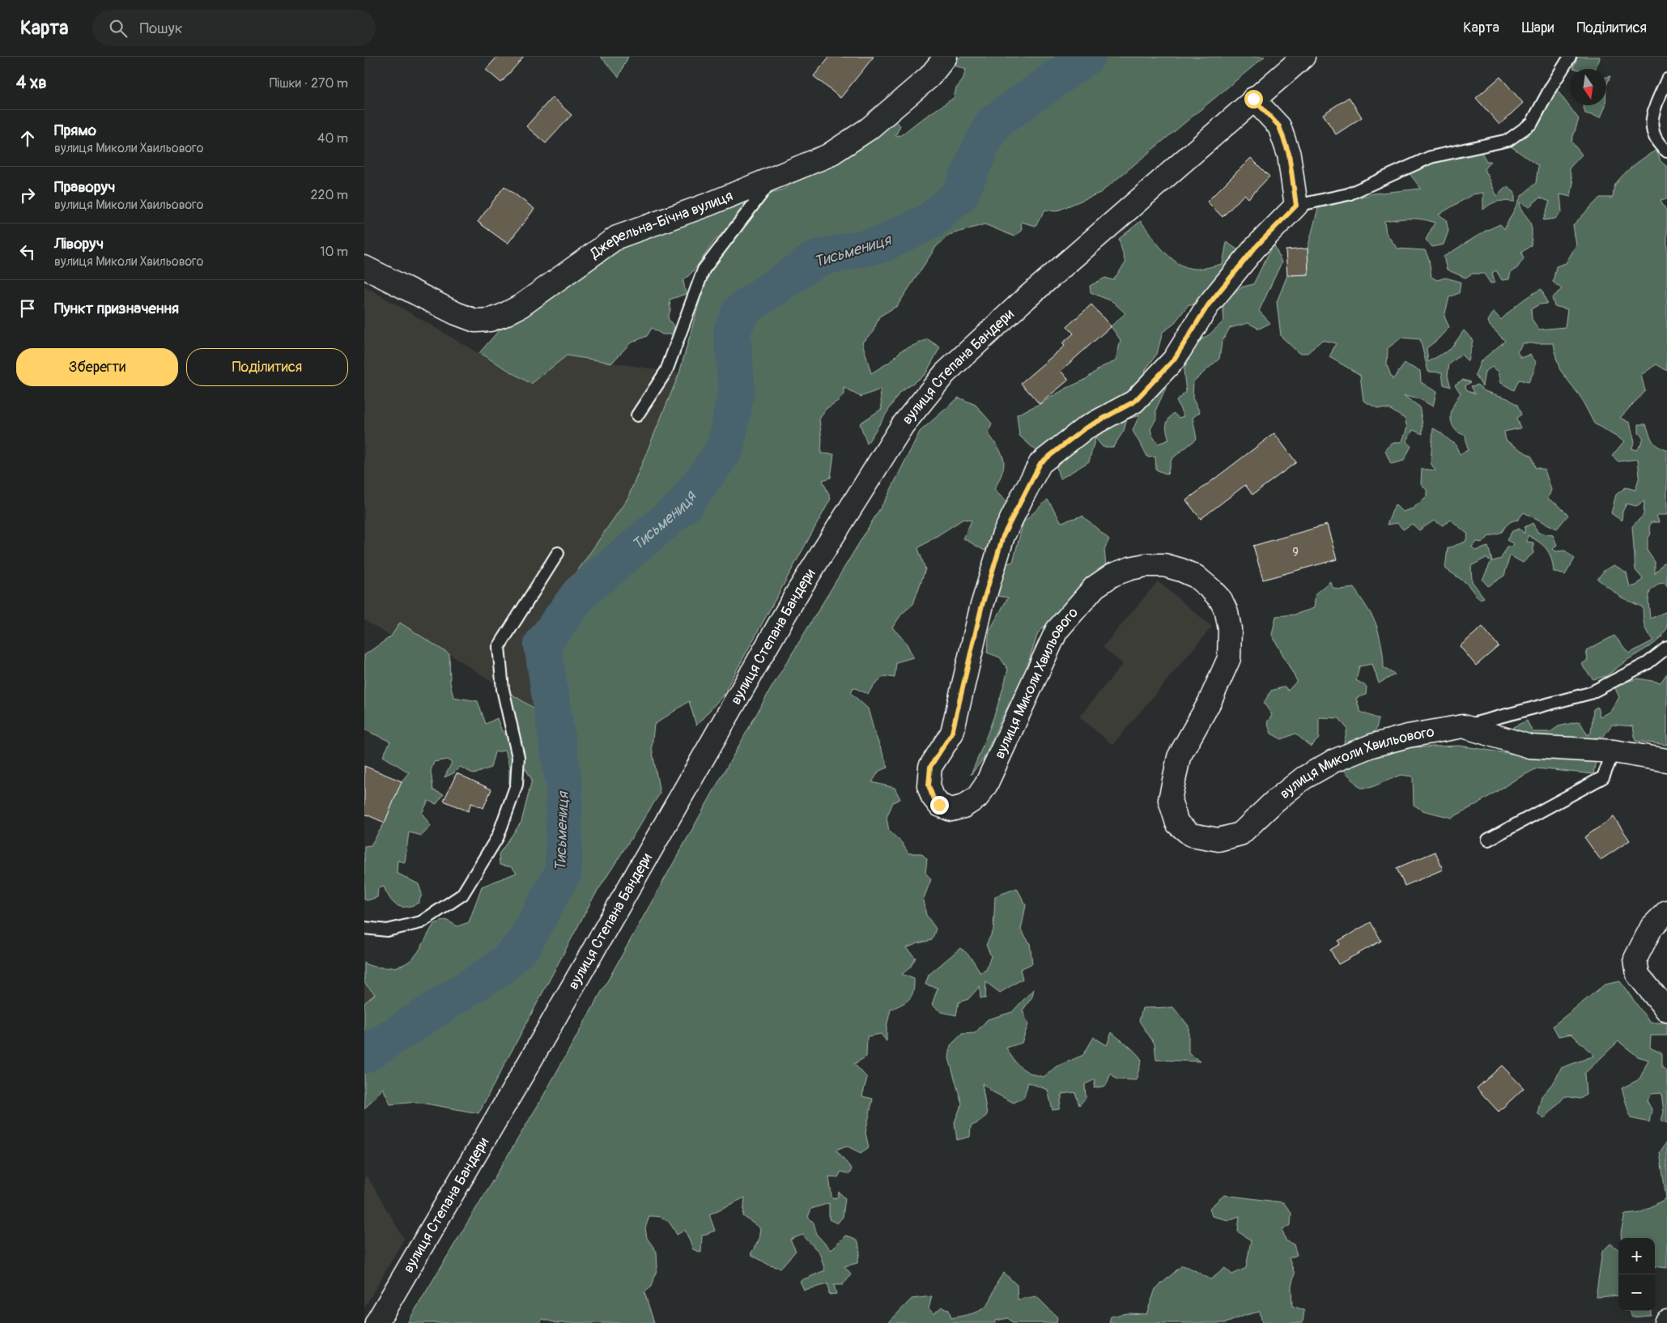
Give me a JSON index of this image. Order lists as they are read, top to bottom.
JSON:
{
  "streets": {
    "street": ["Джерельна-Бічна вулиця", "вулиця Степана Бандери", "вулиця Миколи Хвильового"]
  },
  "water": ["Тисьмениця"],
  "house_numbers": ["9"],
  "north": "bottom",
  "page": {
    "header": "Карта",
    "search": "Пошук",
    "nav": ["Карта", "Шари", "Поділитися"],
    "heading": ["4 хв", "Пішки · 270 m"],
    "list": [
      ["Прямо", "вулиця Миколи Хвильового", "40 m"],
      ["Праворуч", "вулиця Миколи Хвильового", "220 m"],
      ["Ліворуч", "вулиця Миколи Хвильового", "10 m"],
      "Пункт призначення"
    ],
    "buttons": ["Зберегти", "Поділитися"],
    "map_buttons": ["+", "−"]
  }
}
